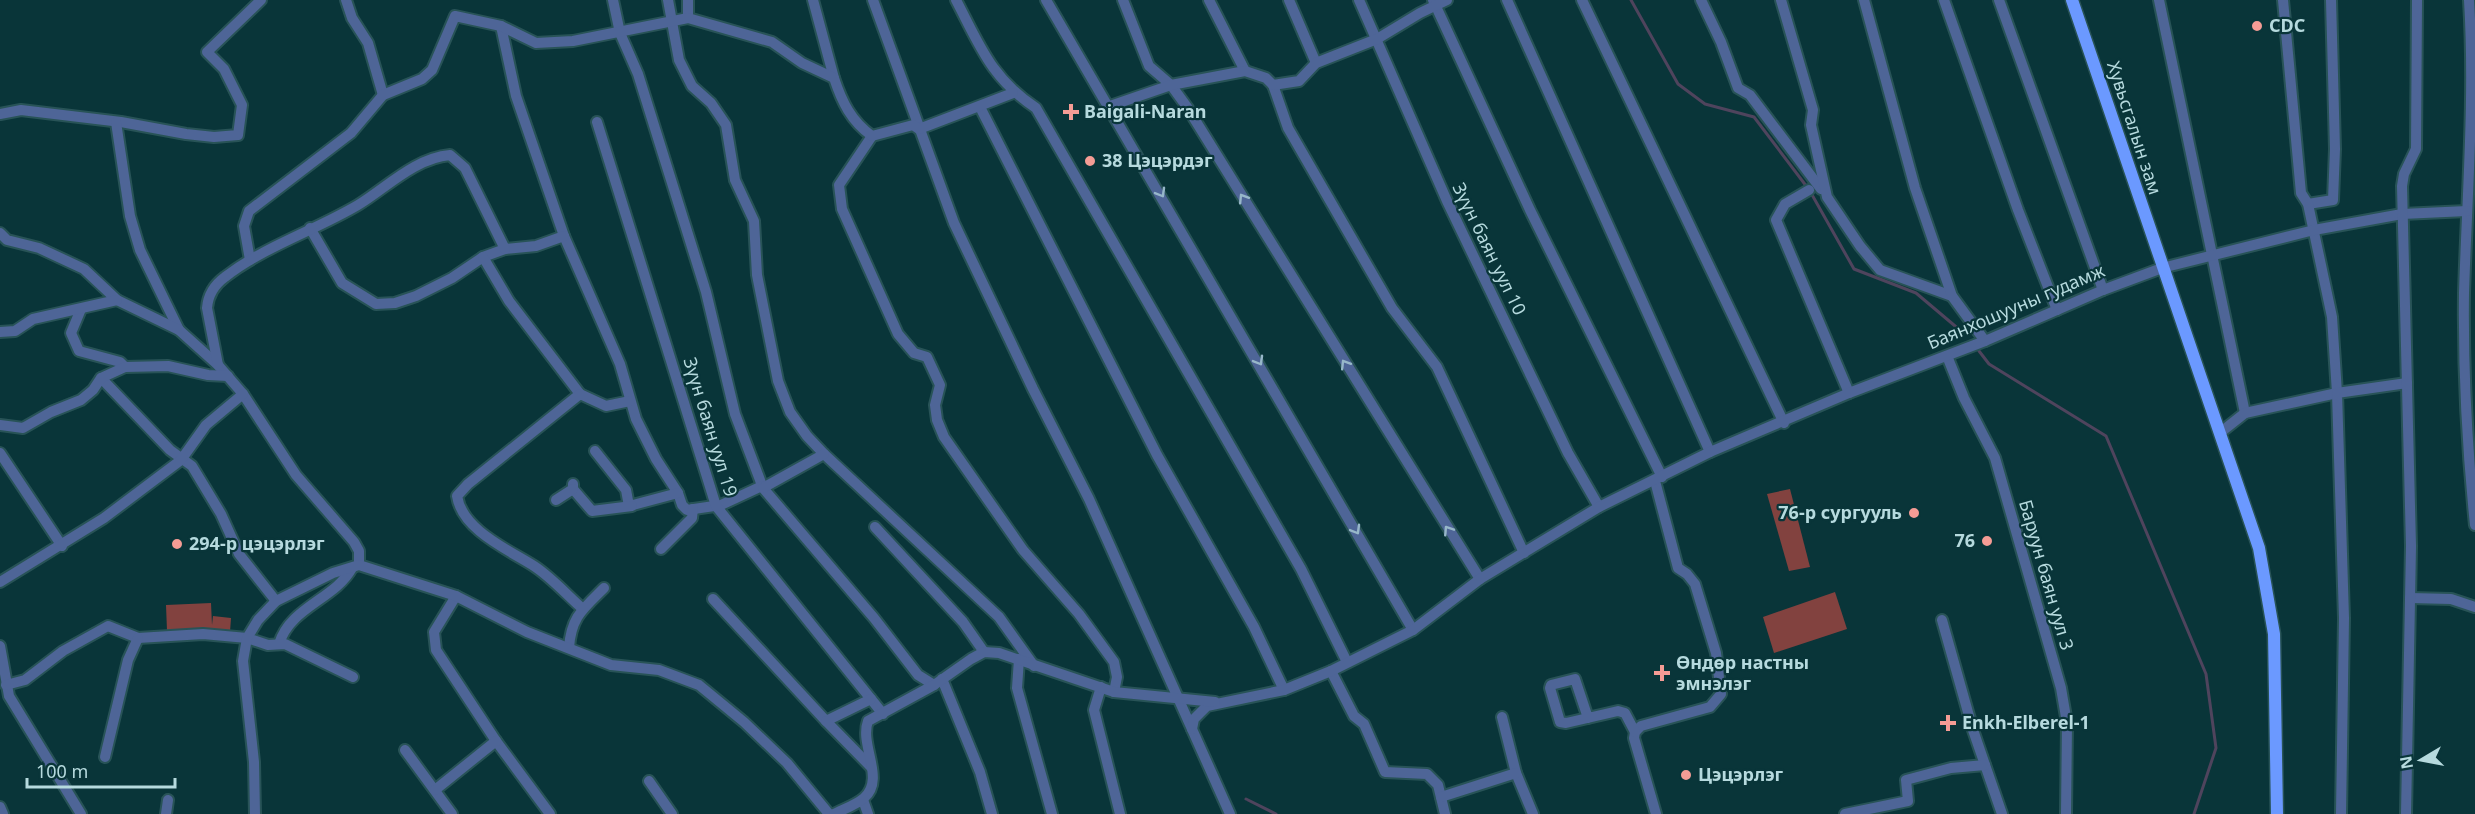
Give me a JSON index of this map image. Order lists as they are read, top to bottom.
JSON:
{
  "streets": {
    "main road": ["Хувьсгалын зам"],
    "street": [
      "Зүүн баян уул 10",
      "Баянхошууны гудамж",
      "Зүүн баян уул 19",
      "Баруун баян уул 3"
    ]
  },
  "crossings": [
    ["Хувьсгалын зам", "Баянхошууны гудамж"],
    ["Зүүн баян уул 10", "Баянхошууны гудамж"],
    ["Баянхошууны гудамж", "Баруун баян уул 3"]
  ],
  "places": {
    "other": [
      "CDC",
      "38 Цэцэрдэг",
      "76-р сургууль",
      "76",
      "294-р цэцэрлэг",
      "Цэцэрлэг"
    ],
    "health": ["Baigali-Naran", "Өндөр настны эмнэлэг", "Enkh-Elberel-1"]
  },
  "scale_bar": "100 m",
  "north": "left"
}
